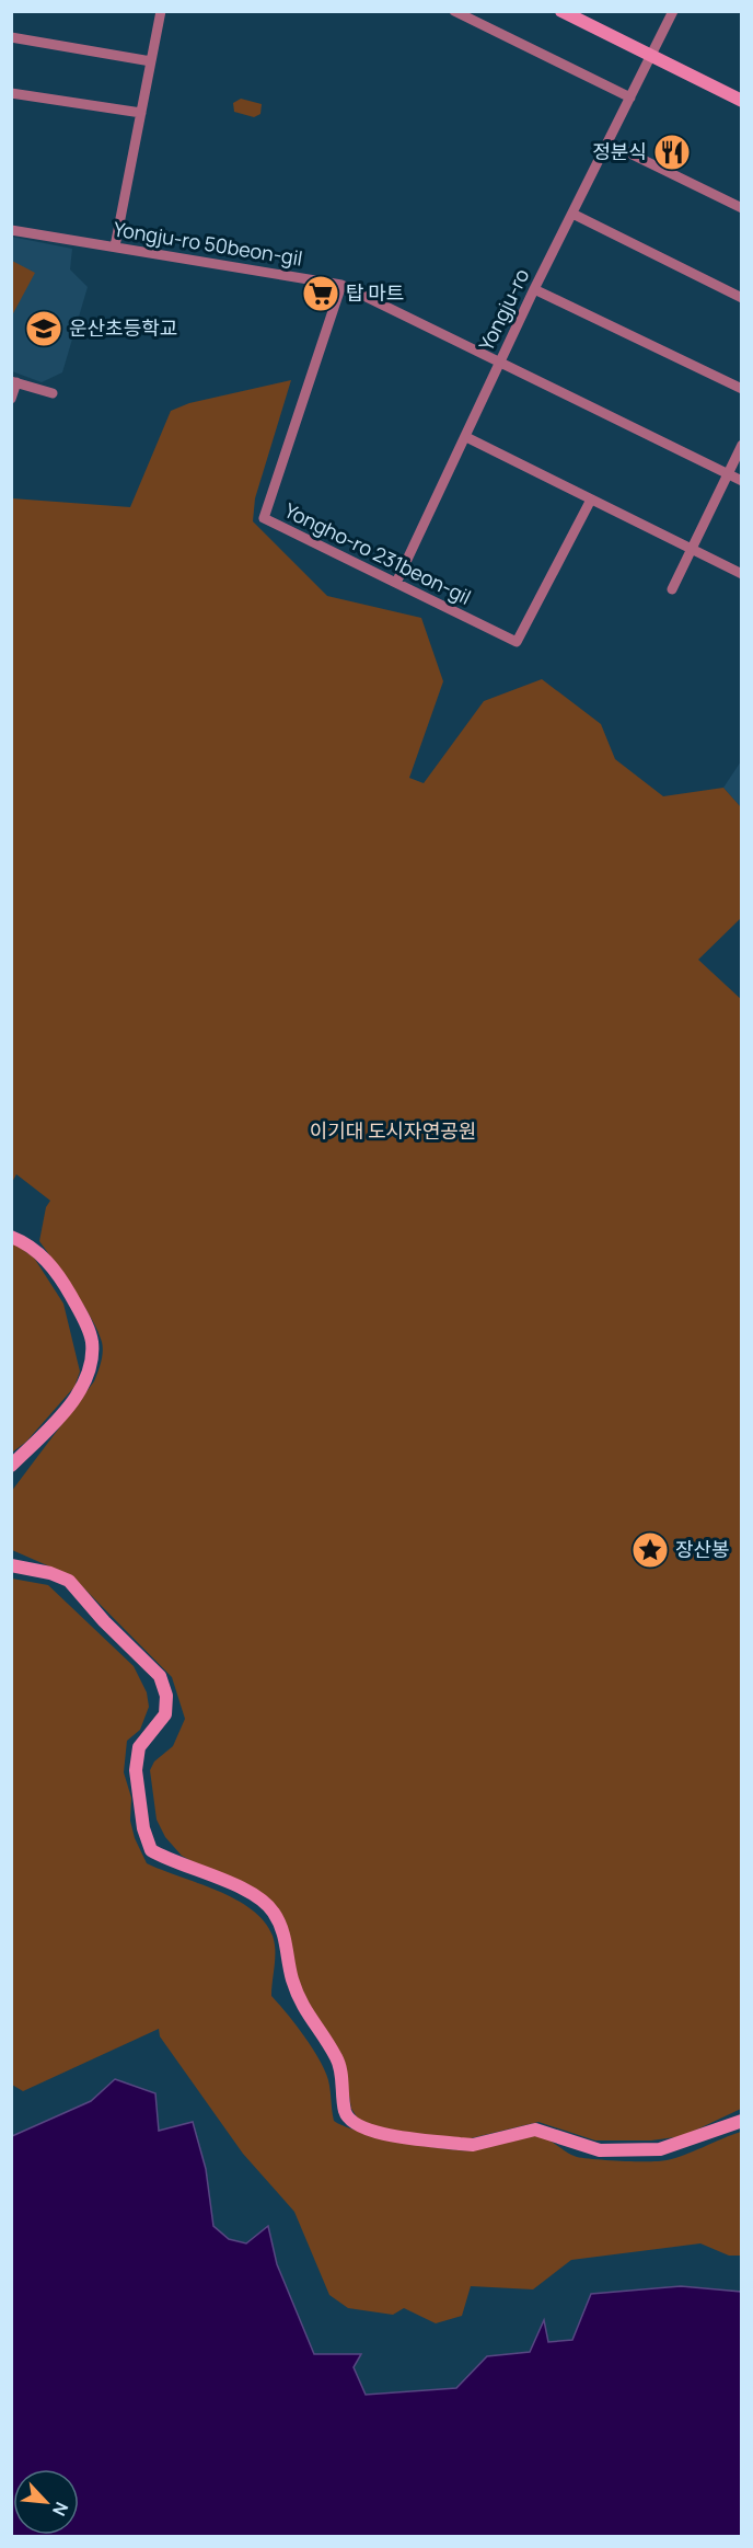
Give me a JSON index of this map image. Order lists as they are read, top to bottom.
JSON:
{
  "streets": {
    "street": ["Yongju-ro 50beon-gil", "Yongju-ro", "Yongho-ro 231beon-gil"]
  },
  "crossings": [
    ["Yongju-ro 50beon-gil", "Yongju-ro"],
    ["Yongju-ro 50beon-gil", "Yongho-ro 231beon-gil"],
    ["Yongju-ro", "Yongho-ro 231beon-gil"]
  ],
  "parks": ["이기대 도시자연공원"],
  "places": {
    "restaurant": ["정분식"],
    "supermarket": ["탑 마트"],
    "school or university": ["운산초등학교"],
    "place": ["장산봉"]
  },
  "north": "bottom right"
}
